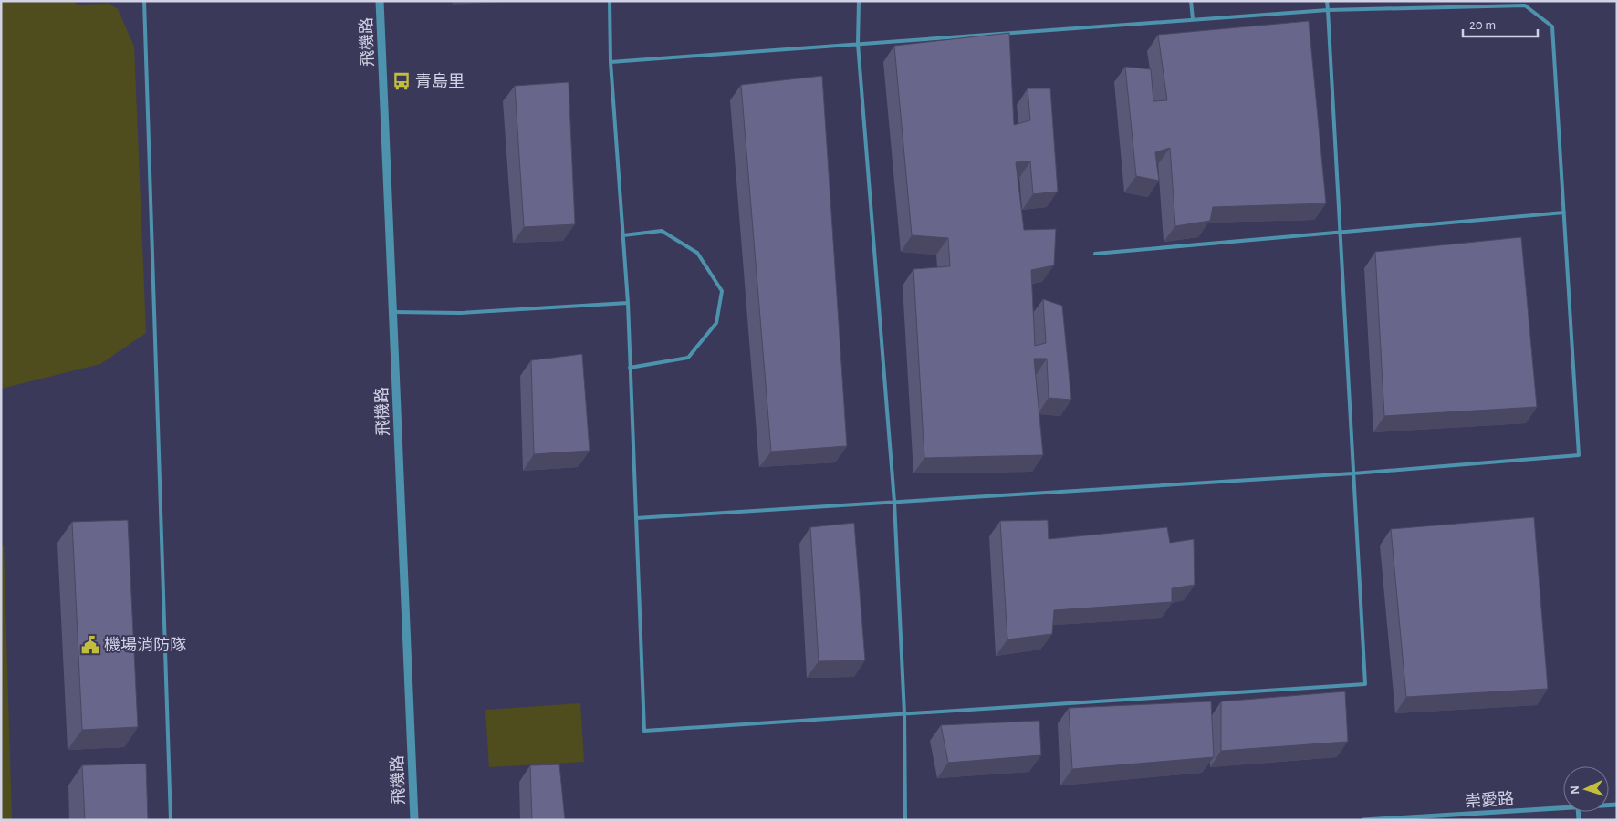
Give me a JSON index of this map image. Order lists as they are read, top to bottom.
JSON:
{
  "streets": {
    "street": ["飛機路", "崇愛路"]
  },
  "places": {
    "bus stop": ["青島里"],
    "public building": ["機場消防隊"]
  },
  "scale_bar": "20 m",
  "north": "left"
}
